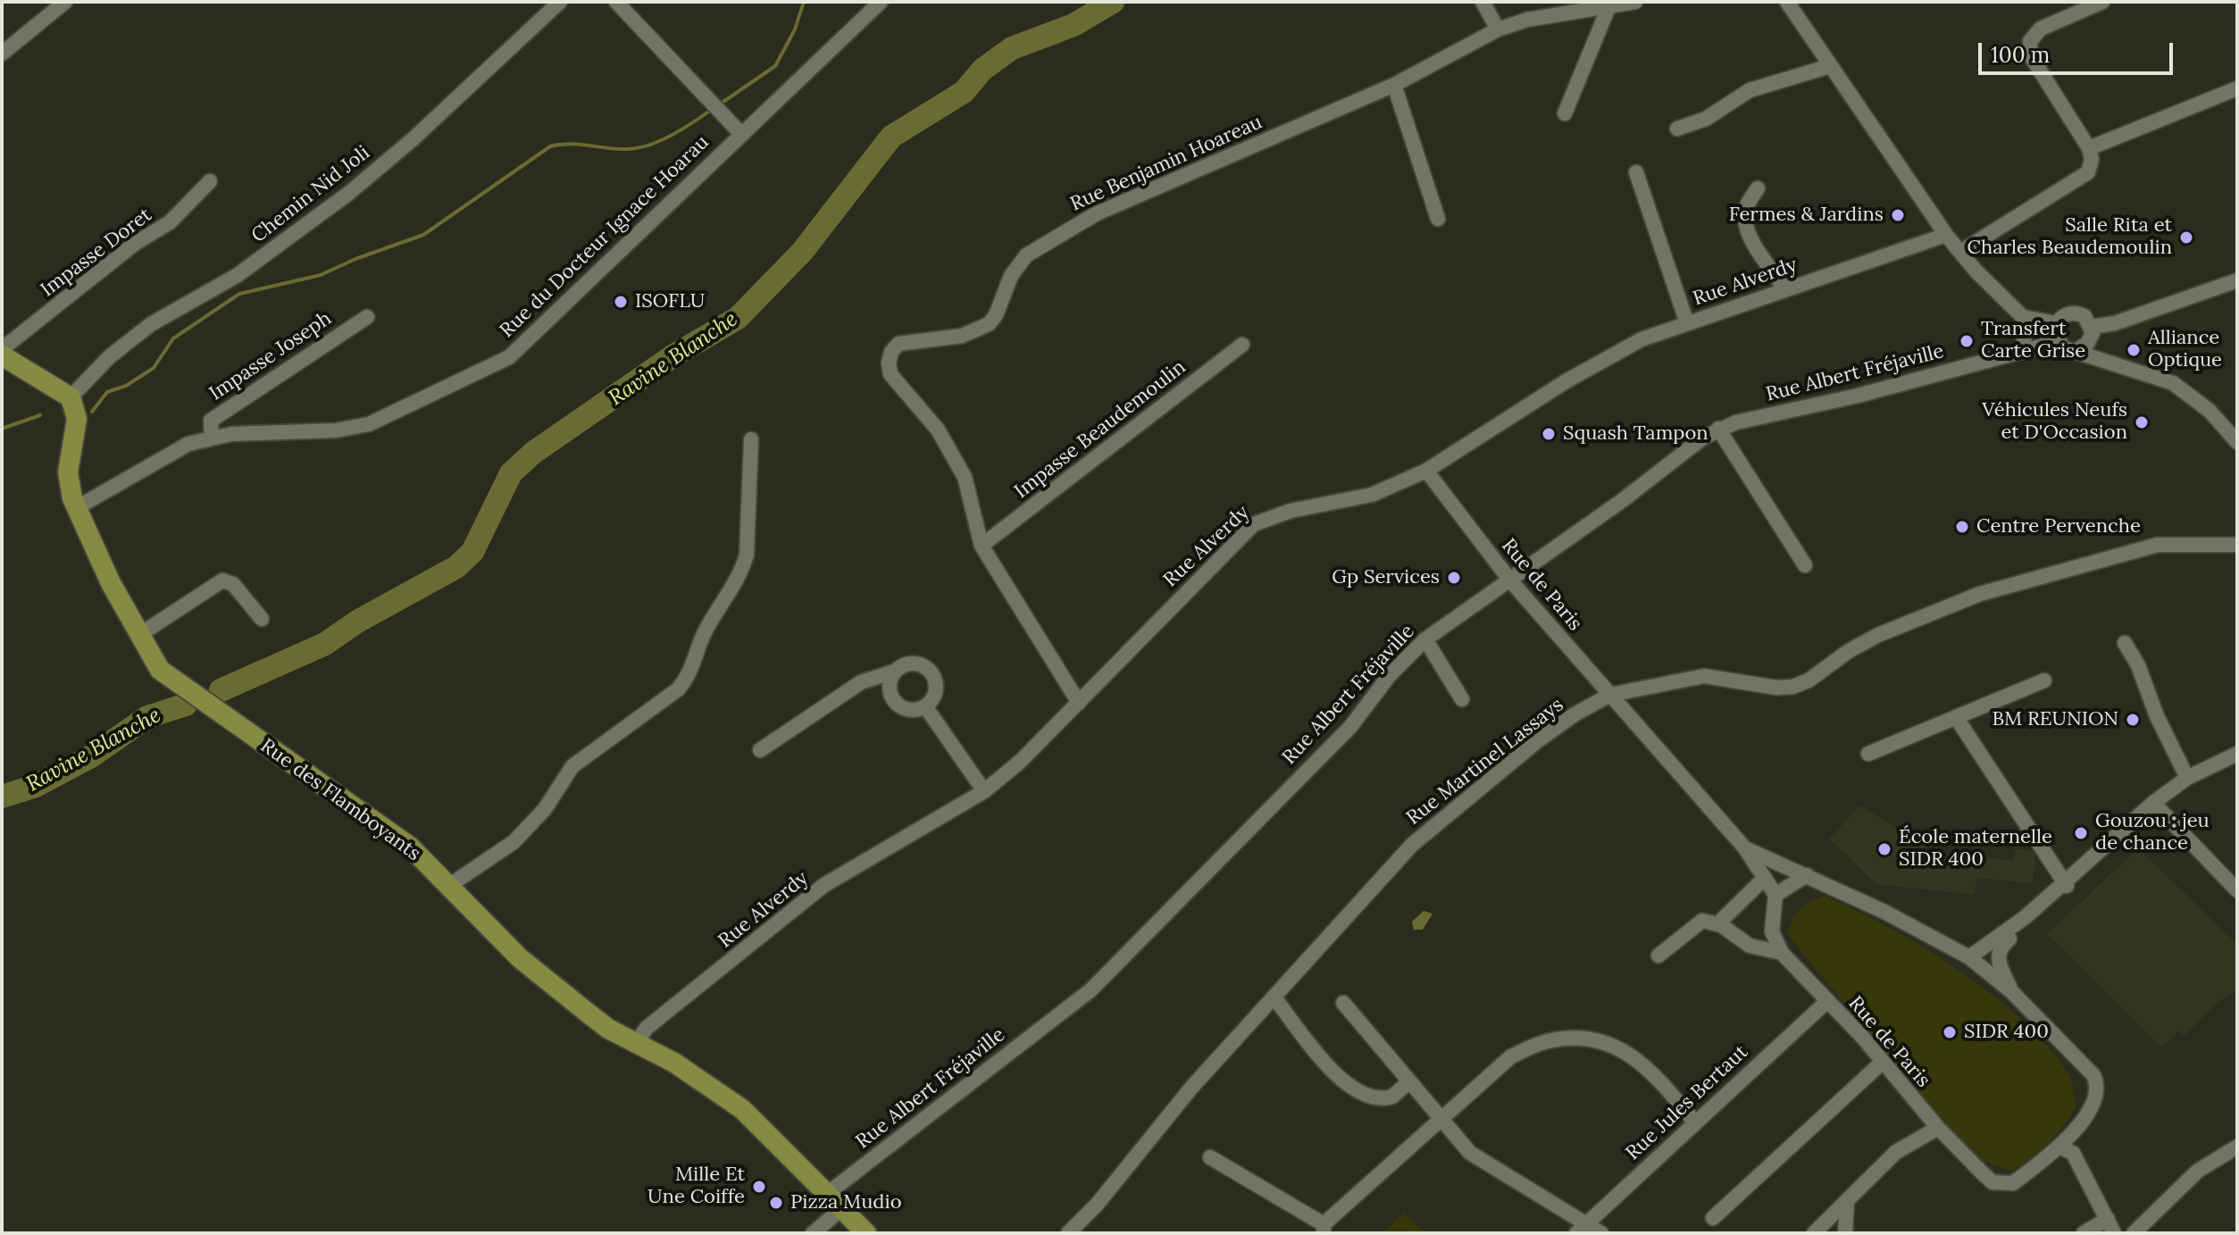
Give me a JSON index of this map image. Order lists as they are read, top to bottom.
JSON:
{
  "streets": {
    "main road": ["Rue des Flamboyants"],
    "street": [
      "Rue Benjamin Hoareau",
      "Chemin Nid Joli",
      "Rue du Docteur Ignace Hoarau",
      "Impasse Doret",
      "Rue Alverdy",
      "Impasse Joseph",
      "Rue Albert Fréjaville",
      "Impasse Beaudemoulin",
      "Rue de Paris",
      "Rue Martinel Lassays",
      "Rue Jules Bertaut"
    ]
  },
  "crossings": [
    ["Rue Benjamin Hoareau", "Rue Alverdy"],
    ["Rue Benjamin Hoareau", "Impasse Beaudemoulin"],
    ["Chemin Nid Joli", "Rue des Flamboyants"],
    ["Rue du Docteur Ignace Hoarau", "Impasse Joseph"],
    ["Rue du Docteur Ignace Hoarau", "Rue des Flamboyants"],
    ["Rue Alverdy", "Rue de Paris"],
    ["Rue Alverdy", "Rue des Flamboyants"],
    ["Rue Albert Fréjaville", "Rue de Paris"],
    ["Rue Albert Fréjaville", "Rue des Flamboyants"],
    ["Rue de Paris", "Rue Martinel Lassays"],
    ["Rue de Paris", "Rue Jules Bertaut"]
  ],
  "water": ["Ravine Blanche"],
  "places": [
    "Fermes & Jardins",
    "Salle Rita et Charles Beaudemoulin",
    "ISOFLU",
    "Transfert Carte Grise",
    "Alliance Optique",
    "Véhicules Neufs et D'Occasion",
    "Squash Tampon",
    "Centre Pervenche",
    "Gp Services",
    "BM REUNION",
    "Gouzou : jeu de chance",
    "École maternelle SIDR 400",
    "SIDR 400",
    "Mille Et Une Coiffe",
    "Pizza Mudio"
  ],
  "scale_bar": "100 m"
}
